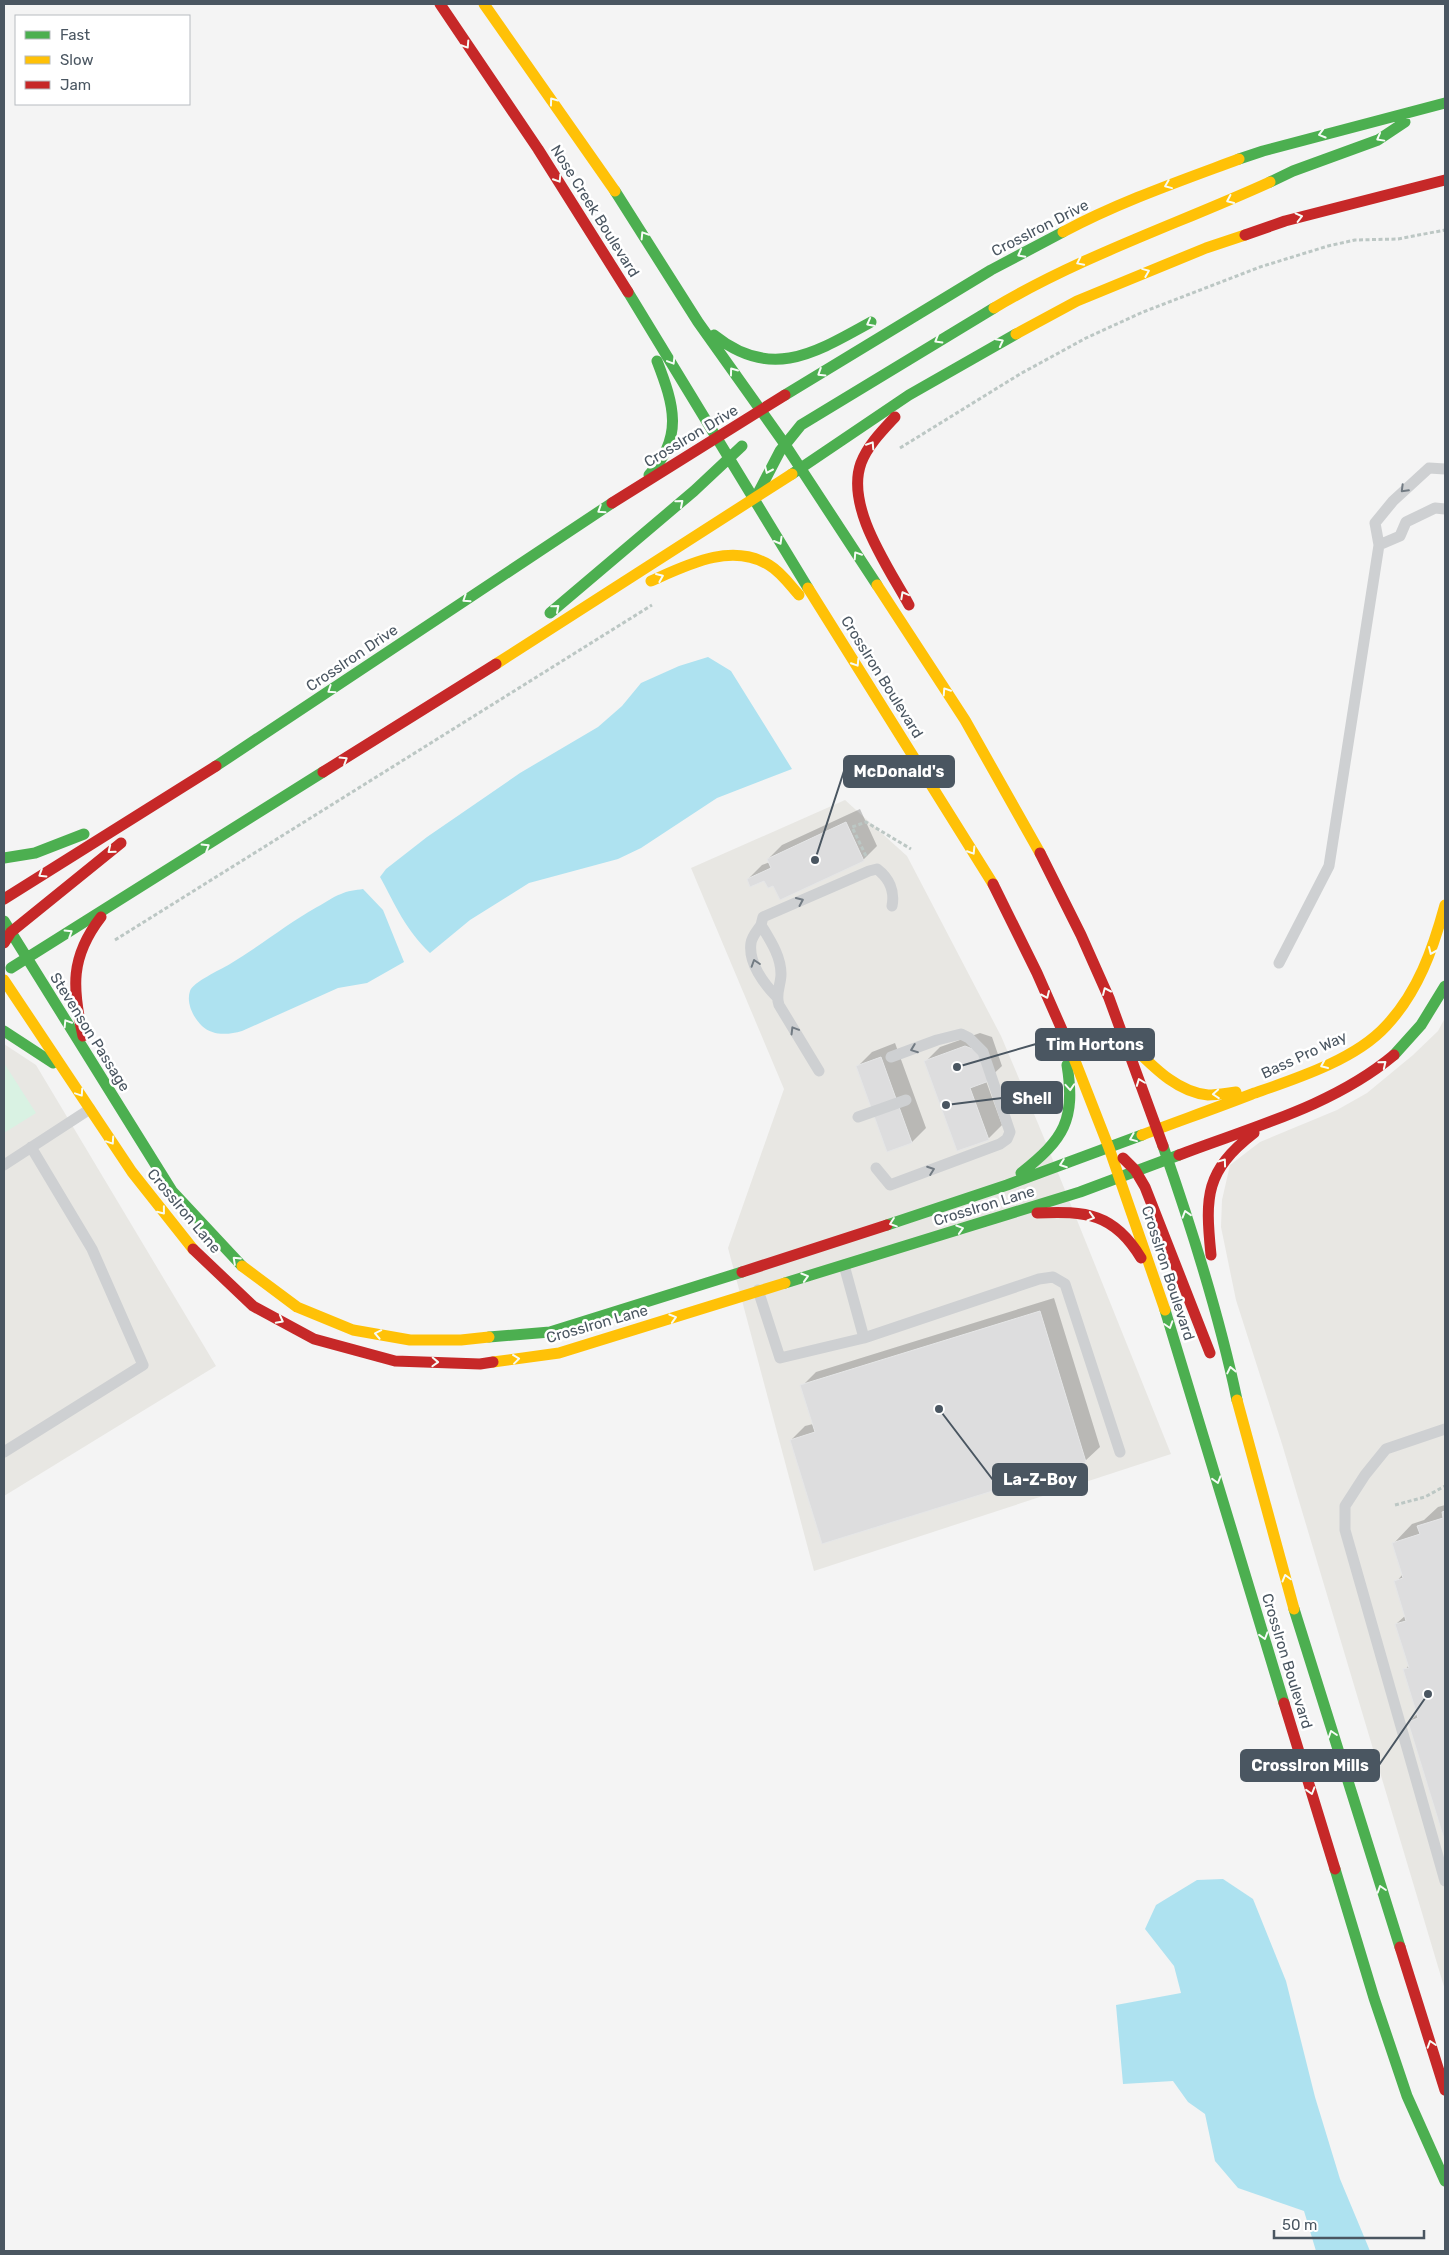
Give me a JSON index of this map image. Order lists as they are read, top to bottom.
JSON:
{
  "streets": {
    "street": [
      "Nose Creek Boulevard",
      "CrossIron Drive",
      "CrossIron Boulevard",
      "Stevenson Passage",
      "Bass Pro Way",
      "CrossIron Lane"
    ]
  },
  "crossings": [
    ["Nose Creek Boulevard", "CrossIron Drive"],
    ["Nose Creek Boulevard", "CrossIron Boulevard"],
    ["CrossIron Drive", "CrossIron Boulevard"],
    ["CrossIron Boulevard", "Bass Pro Way"],
    ["CrossIron Boulevard", "CrossIron Lane"],
    ["Stevenson Passage", "CrossIron Lane"],
    ["Bass Pro Way", "CrossIron Lane"]
  ],
  "places": [
    "McDonald's",
    "Tim Hortons",
    "Shell",
    "La-Z-Boy",
    "CrossIron Mills"
  ],
  "legend": ["Fast", "Slow", "Jam"],
  "scale_bar": "50 m"
}
